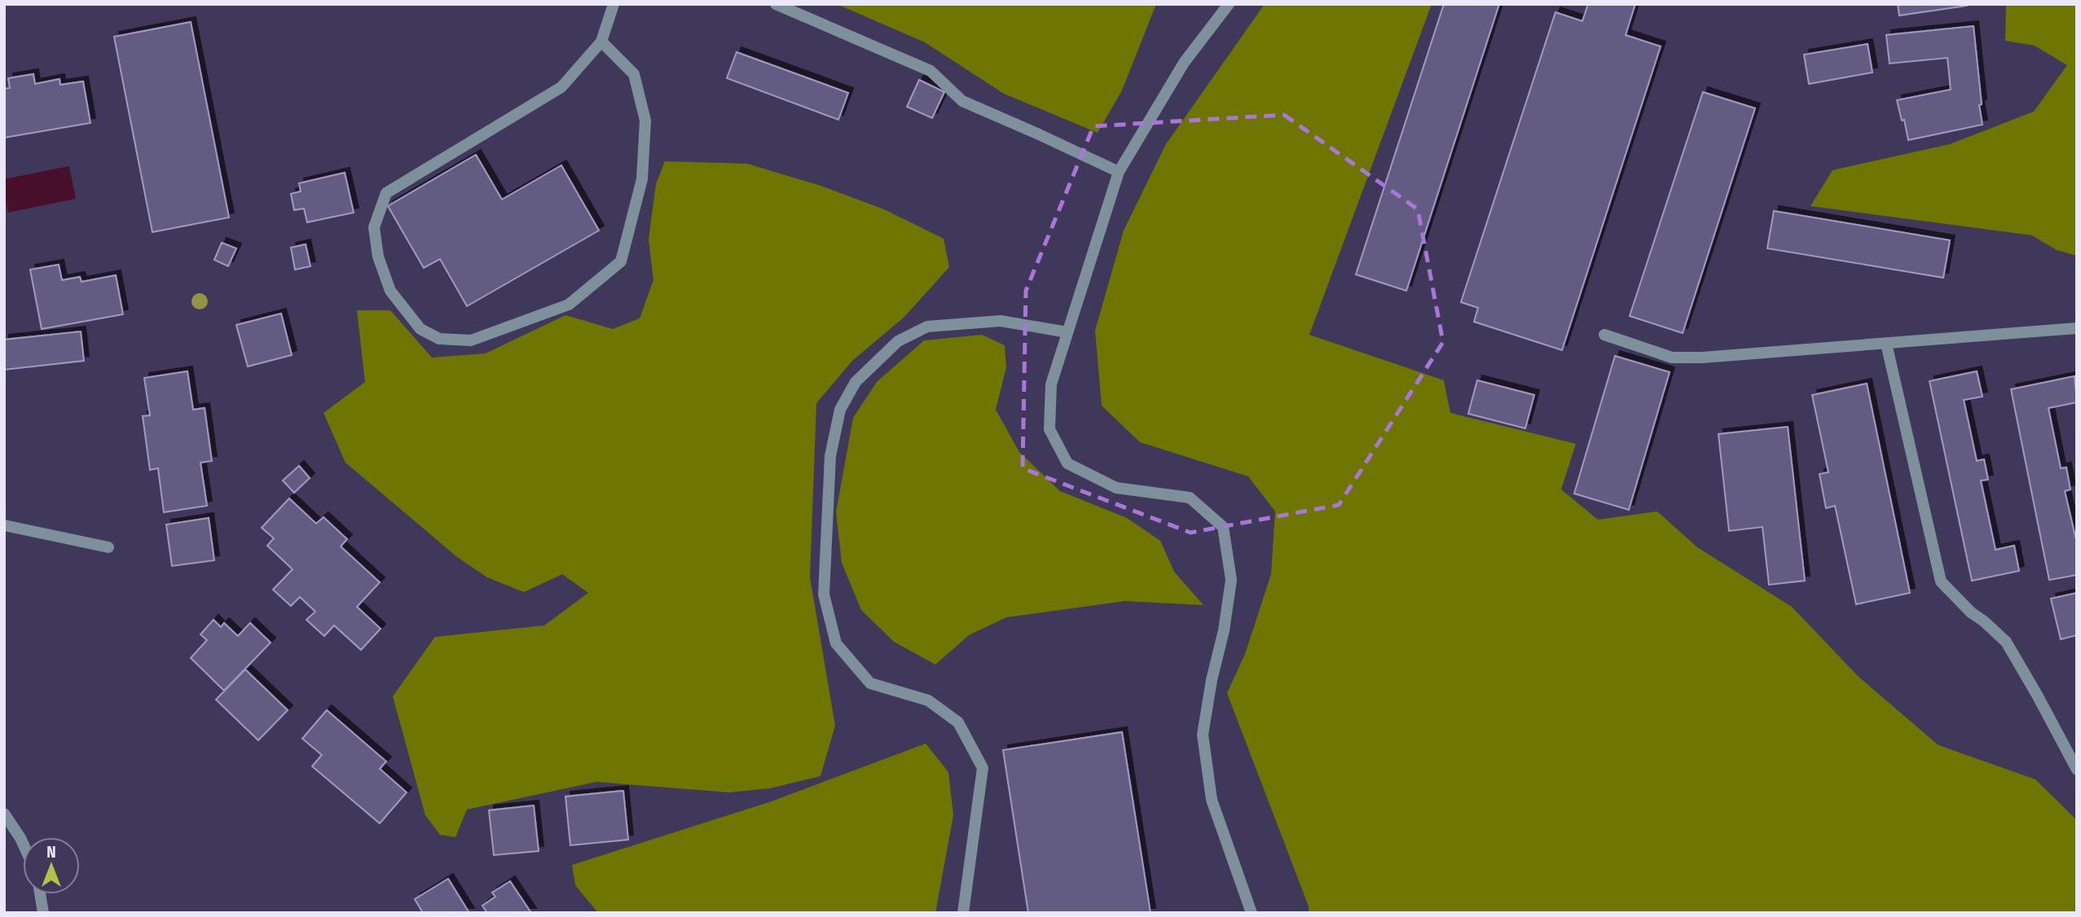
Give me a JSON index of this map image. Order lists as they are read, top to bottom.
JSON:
{
  "north": "top"
}
